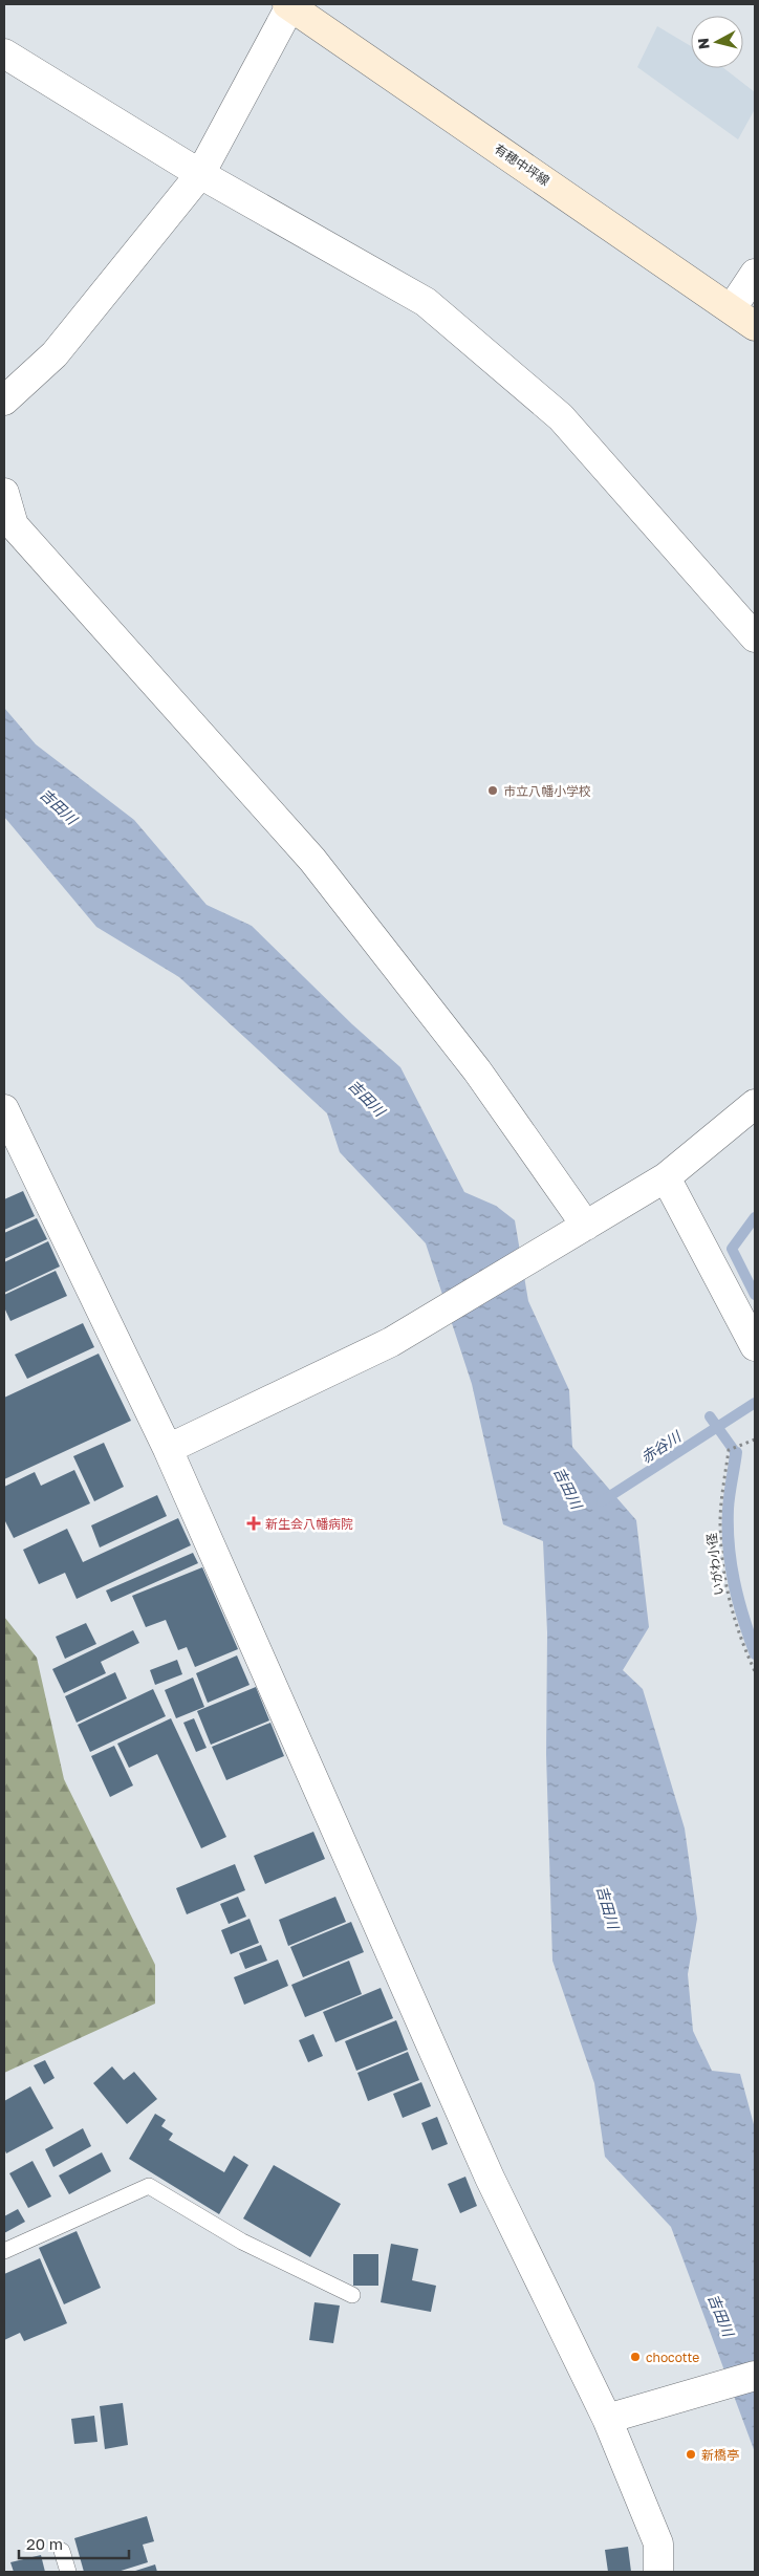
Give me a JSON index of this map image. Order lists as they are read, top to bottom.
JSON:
{
  "streets": {
    "main road": ["有穂中坪線"],
    "path": ["いがわ小径"]
  },
  "water": ["吉田川", "赤谷川"],
  "places": {
    "other": ["市立八幡小学校", "chocotte", "新橋亭"],
    "health": ["新生会八幡病院"]
  },
  "scale_bar": "20 m",
  "north": "left"
}
